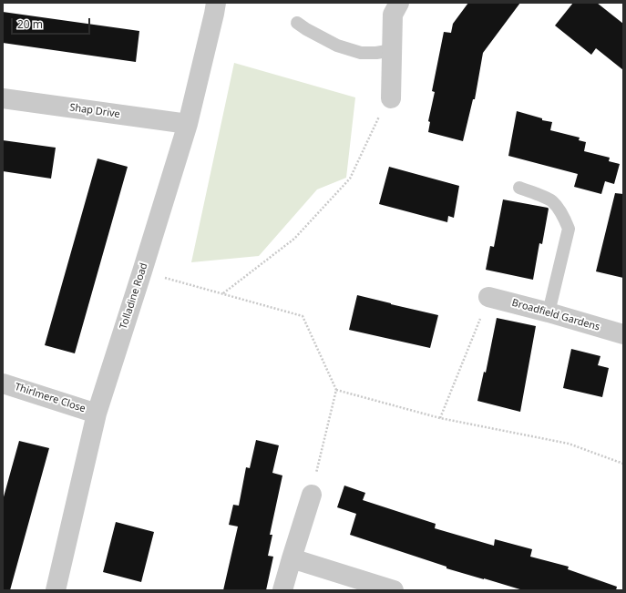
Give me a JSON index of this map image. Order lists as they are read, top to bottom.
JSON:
{
  "streets": {
    "street": [
      "Shap Drive",
      "Tolladine Road",
      "Broadfield Gardens",
      "Thirlmere Close"
    ]
  },
  "crossings": [
    ["Shap Drive", "Tolladine Road"],
    ["Tolladine Road", "Thirlmere Close"]
  ],
  "scale_bar": "20 m"
}
